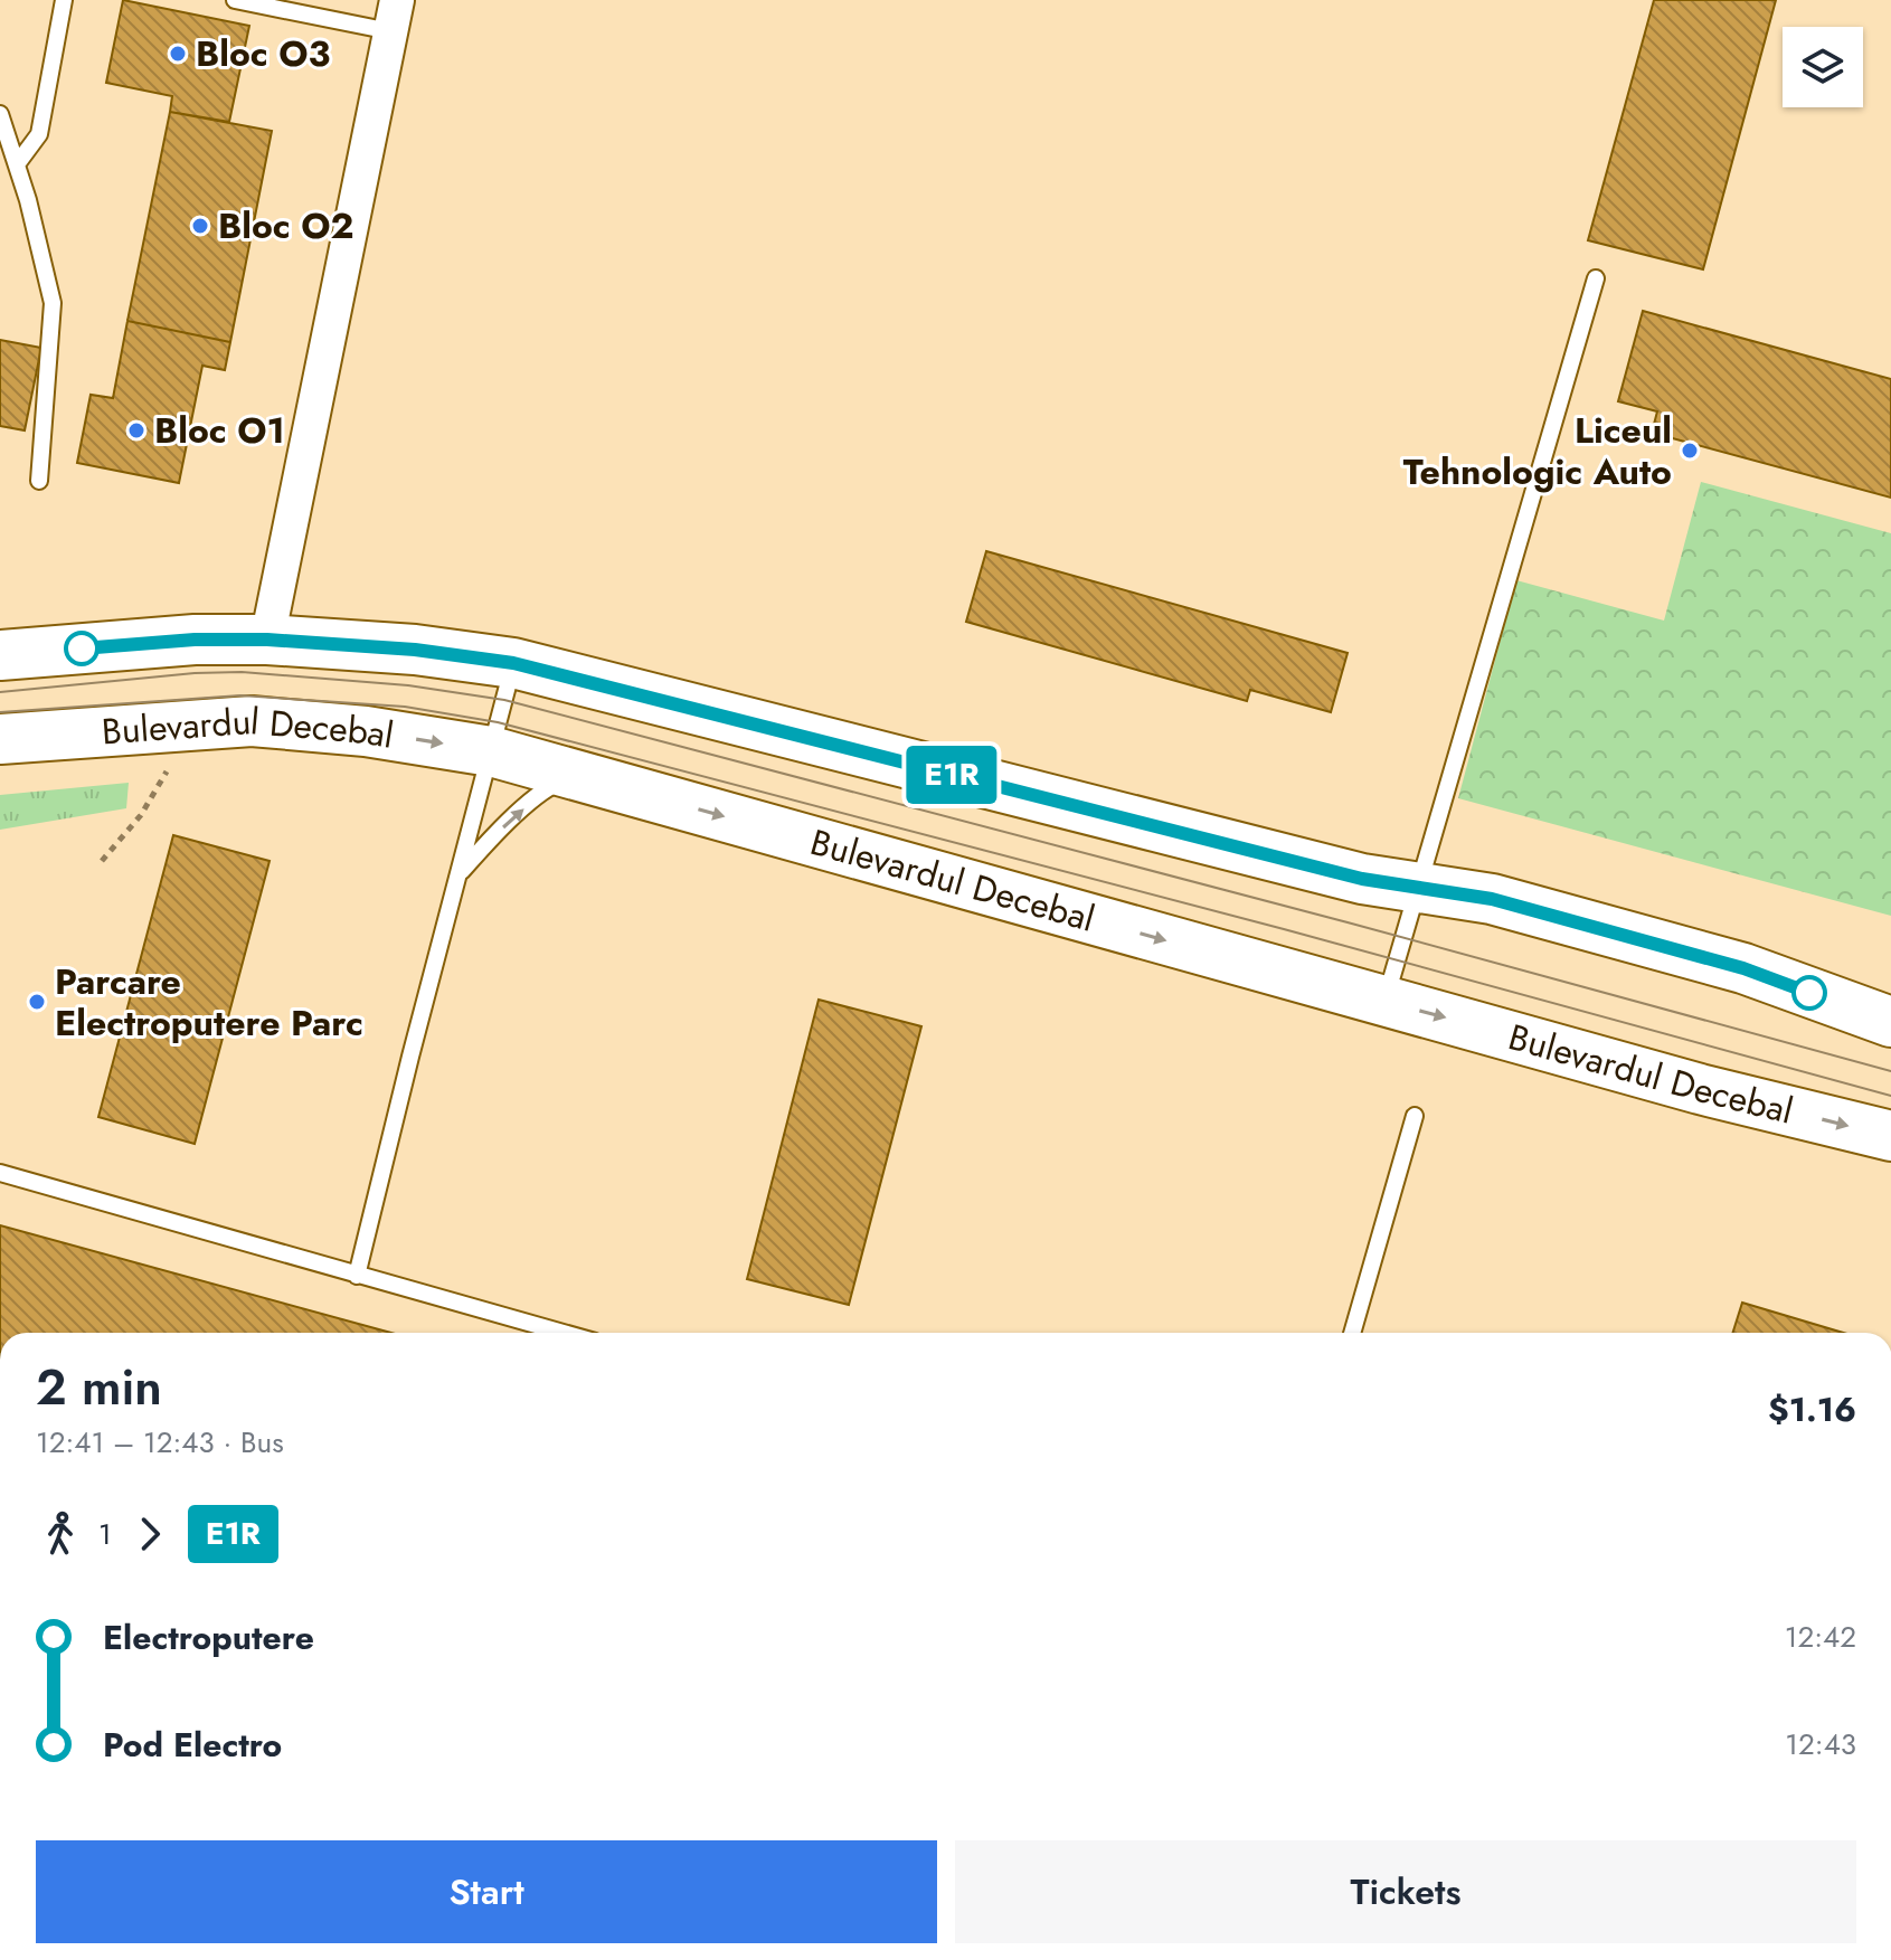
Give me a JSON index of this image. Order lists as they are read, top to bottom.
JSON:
{
  "streets": {
    "main road": ["Bulevardul Decebal"]
  },
  "places": [
    "Bloc O3",
    "Bloc O2",
    "Bloc O1",
    "Liceul Tehnologic Auto",
    "Parcare Electroputere Parc"
  ],
  "lines": ["bus line E1R"],
  "page": {
    "on_map": "E1R",
    "heading": ["2 min", "12:41 – 12:43 · Bus", "$1.16"],
    "legs": ["1", "E1R"],
    "list": [
      {
        "name": "Electroputere",
        "value": "12:42"
      },
      {
        "name": "Pod Electro",
        "value": "12:43"
      }
    ],
    "buttons": ["Start", "Tickets"]
  }
}
